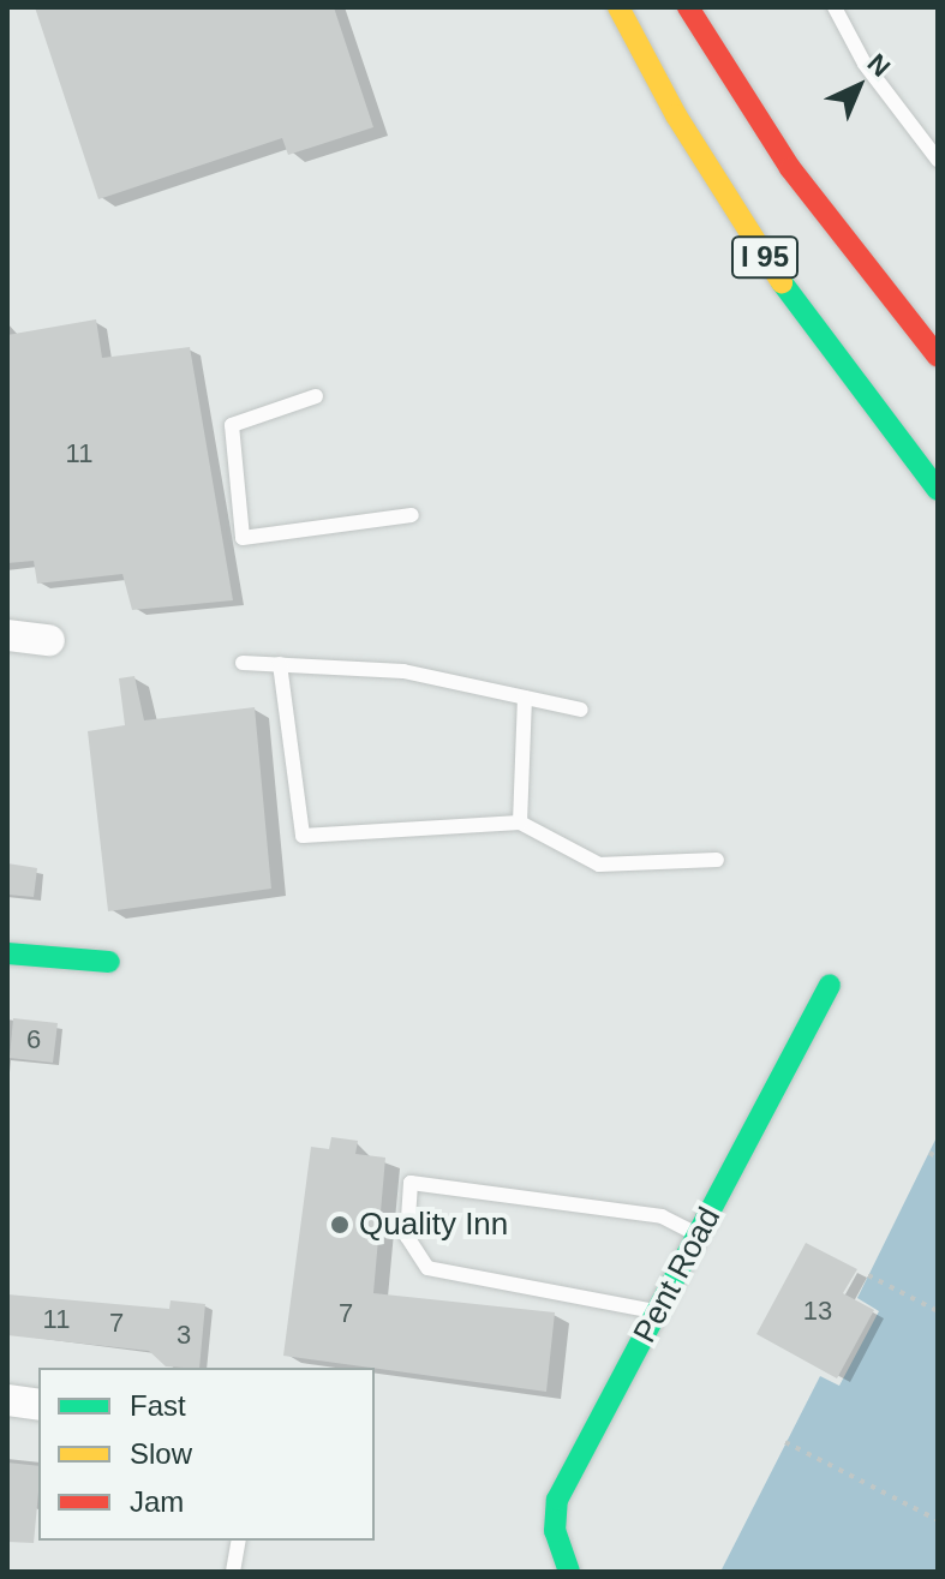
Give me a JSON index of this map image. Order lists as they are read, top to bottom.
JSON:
{
  "streets": {
    "main road": ["I 95", "Pent Road"]
  },
  "places": ["Quality Inn"],
  "house_numbers": [
    "11",
    "6",
    "13",
    "7",
    "11",
    "7",
    "3"
  ],
  "legend": ["Fast", "Slow", "Jam"],
  "north": "top right"
}
